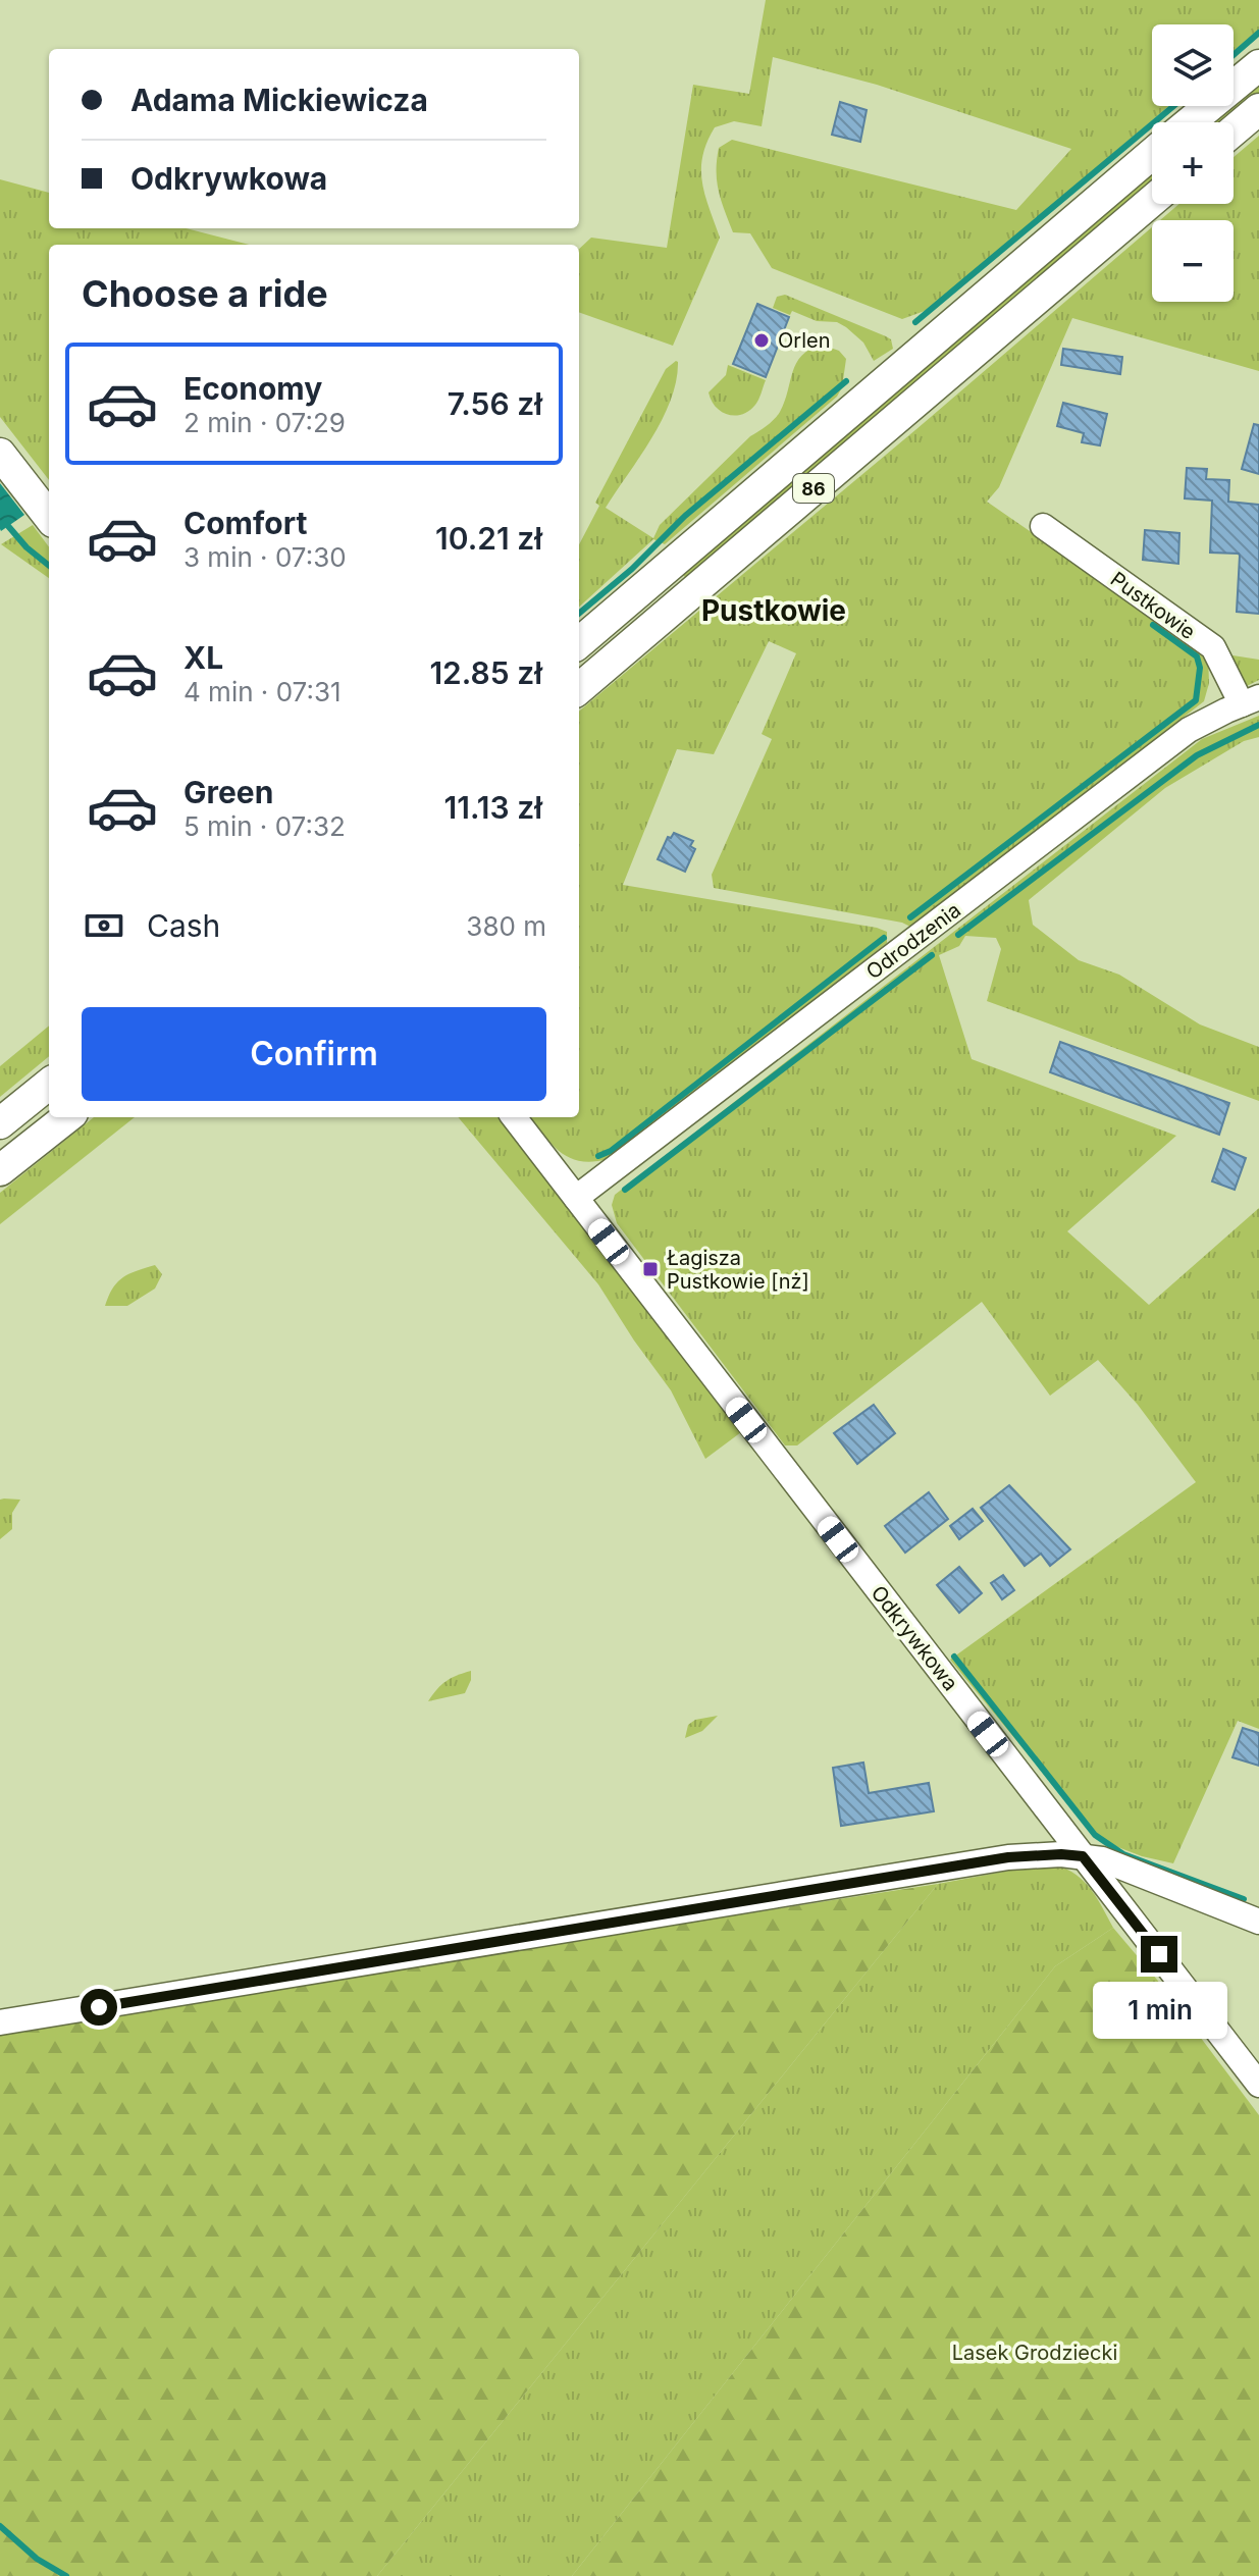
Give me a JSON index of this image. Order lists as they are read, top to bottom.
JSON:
{
  "streets": {
    "main road": ["86"],
    "street": ["Pustkowie", "Odrodzenia", "Odkrywkowa"]
  },
  "crossings": [
    ["Pustkowie", "Odrodzenia"],
    ["Odrodzenia", "Odkrywkowa"]
  ],
  "districts": ["Pustkowie"],
  "parks": ["Lasek Grodziecki"],
  "places": {
    "other": ["Orlen"],
    "transit": ["Łagisza Pustkowie [nż]"]
  },
  "page": {
    "map_buttons": ["+", "−"],
    "banner": ["Adama Mickiewicza", "Odkrywkowa"],
    "heading": "Choose a ride",
    "list": [
      {
        "name": "Economy",
        "note": "2 min · 07:29",
        "value": "7.56 zł"
      },
      {
        "name": "Comfort",
        "note": "3 min · 07:30",
        "value": "10.21 zł"
      },
      {
        "name": "XL",
        "note": "4 min · 07:31",
        "value": "12.85 zł"
      },
      {
        "name": "Green",
        "note": "5 min · 07:32",
        "value": "11.13 zł"
      }
    ],
    "pay": ["Cash", "380 m"],
    "buttons": "Confirm",
    "bubble": "1 min"
  }
}
